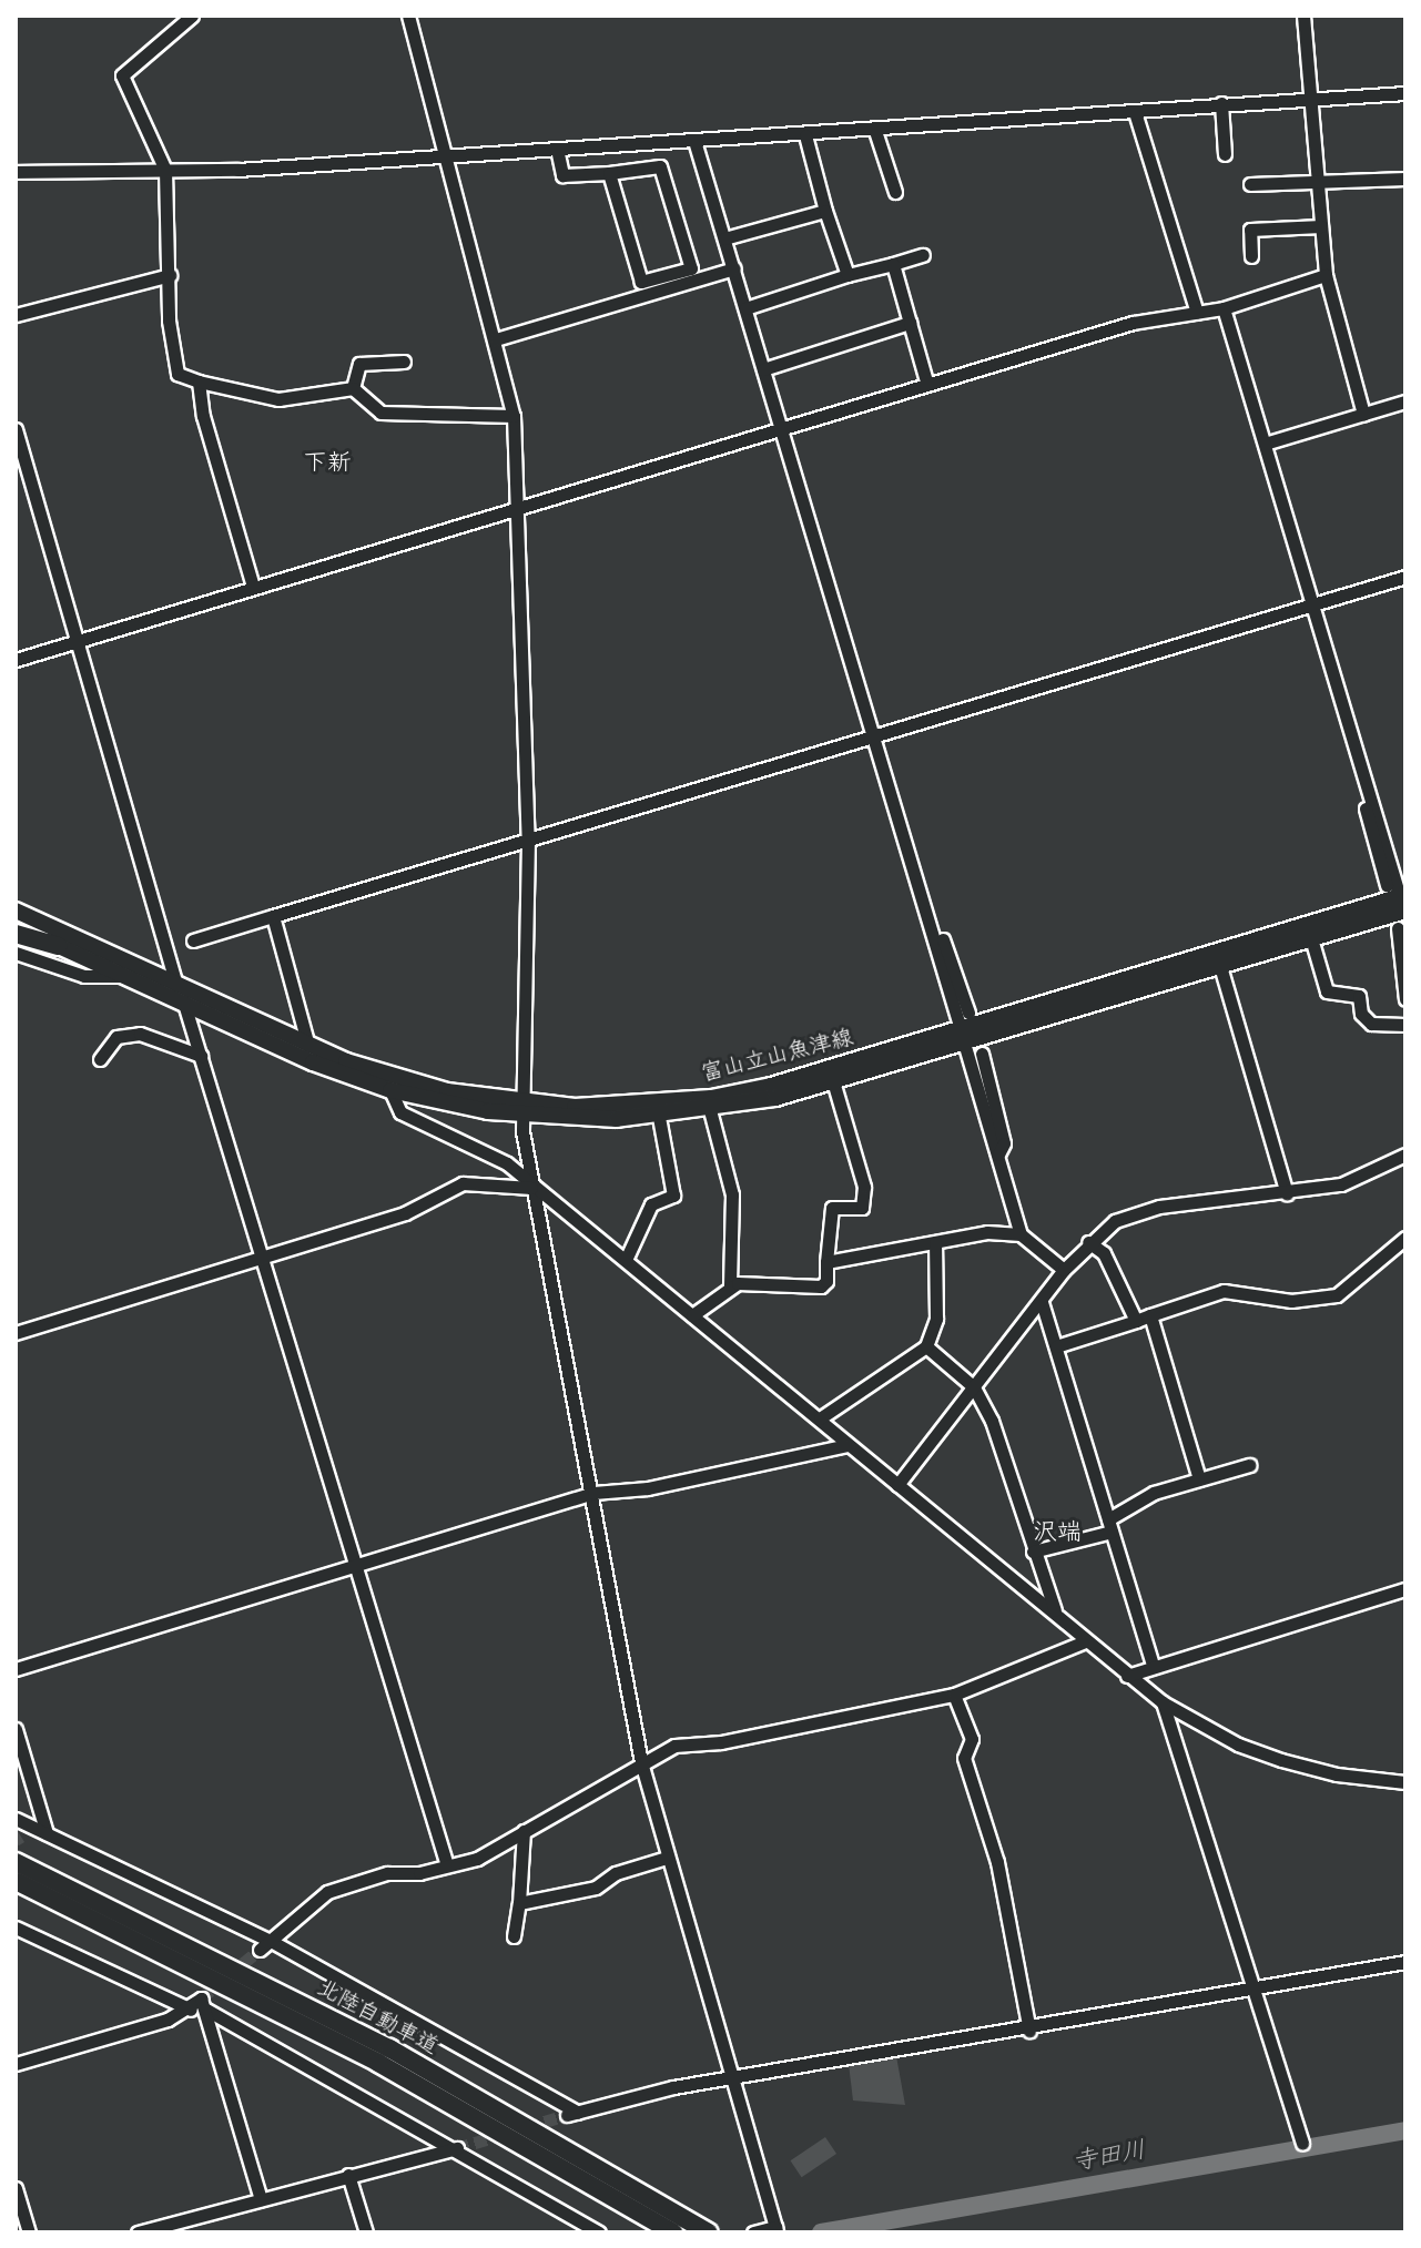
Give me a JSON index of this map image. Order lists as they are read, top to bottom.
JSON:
{
  "streets": {
    "highway": ["北陸自動車道"],
    "main road": ["富山立山魚津線"]
  },
  "districts": ["下新", "沢端"],
  "water": ["寺田川"]
}
